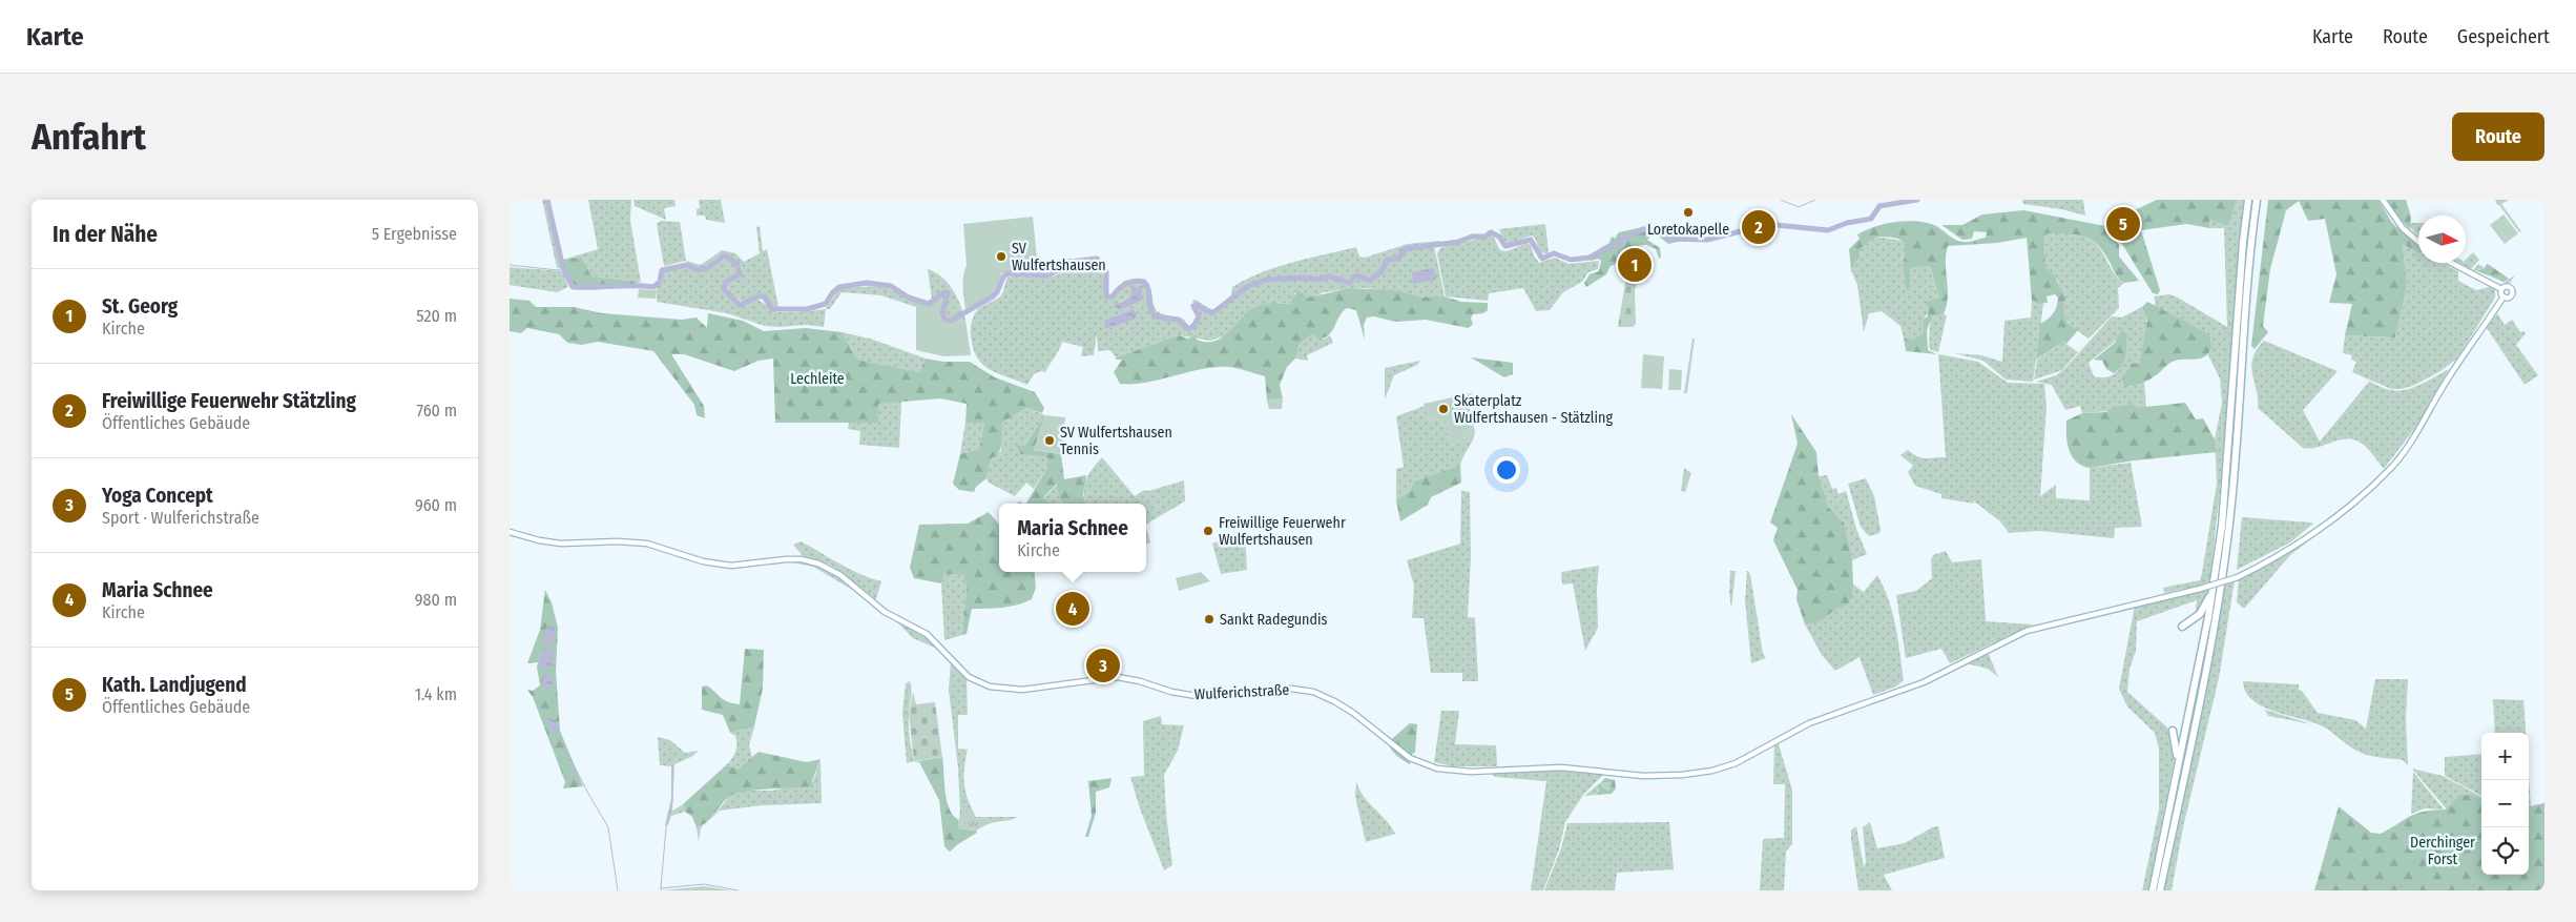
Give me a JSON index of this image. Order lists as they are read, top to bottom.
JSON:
{
  "streets": {
    "main road": ["Wulferichstraße"]
  },
  "parks": ["Lechleite", "Derchinger Forst"],
  "places": [
    "Loretokapelle",
    "SV Wulfertshausen",
    "Skaterplatz Wulfertshausen - Stätzling",
    "SV Wulfertshausen Tennis",
    "Freiwillige Feuerwehr Wulfertshausen",
    "Sankt Radegundis"
  ],
  "north": "right",
  "page": {
    "header": "Karte",
    "nav": ["Karte", "Route", "Gespeichert"],
    "buttons": "Route",
    "title": "Anfahrt",
    "heading": ["In der Nähe", "5 Ergebnisse"],
    "pins": [
      "5",
      "2",
      "1",
      "4",
      "3"
    ],
    "list": [
      {
        "mark": "1",
        "name": "St. Georg",
        "note": "Kirche",
        "value": "520 m"
      },
      {
        "mark": "2",
        "name": "Freiwillige Feuerwehr Stätzling",
        "note": "Öffentliches Gebäude",
        "value": "760 m"
      },
      {
        "mark": "3",
        "name": "Yoga Concept",
        "note": "Sport · Wulferichstraße",
        "value": "960 m"
      },
      {
        "mark": "4",
        "name": "Maria Schnee",
        "note": "Kirche",
        "value": "980 m"
      },
      {
        "mark": "5",
        "name": "Kath. Landjugend",
        "note": "Öffentliches Gebäude",
        "value": "1.4 km"
      }
    ],
    "popup": ["Maria Schnee", "Kirche"],
    "map_buttons": ["+", "−"]
  }
}
